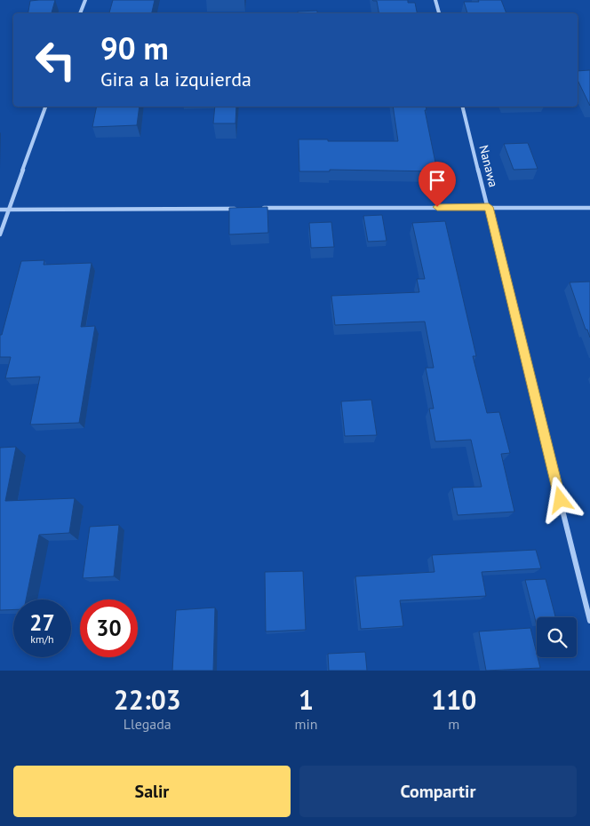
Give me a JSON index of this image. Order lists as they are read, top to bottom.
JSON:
{
  "streets": {
    "street": ["Nanawa"]
  },
  "page": {
    "turn": ["90 m", "Gira a la izquierda"],
    "speed": "27 km/h",
    "limit": "30",
    "eta": [
      "22:03",
      "Llegada",
      "1",
      "min",
      "110",
      "m"
    ],
    "buttons": ["Salir", "Compartir"]
  }
}
